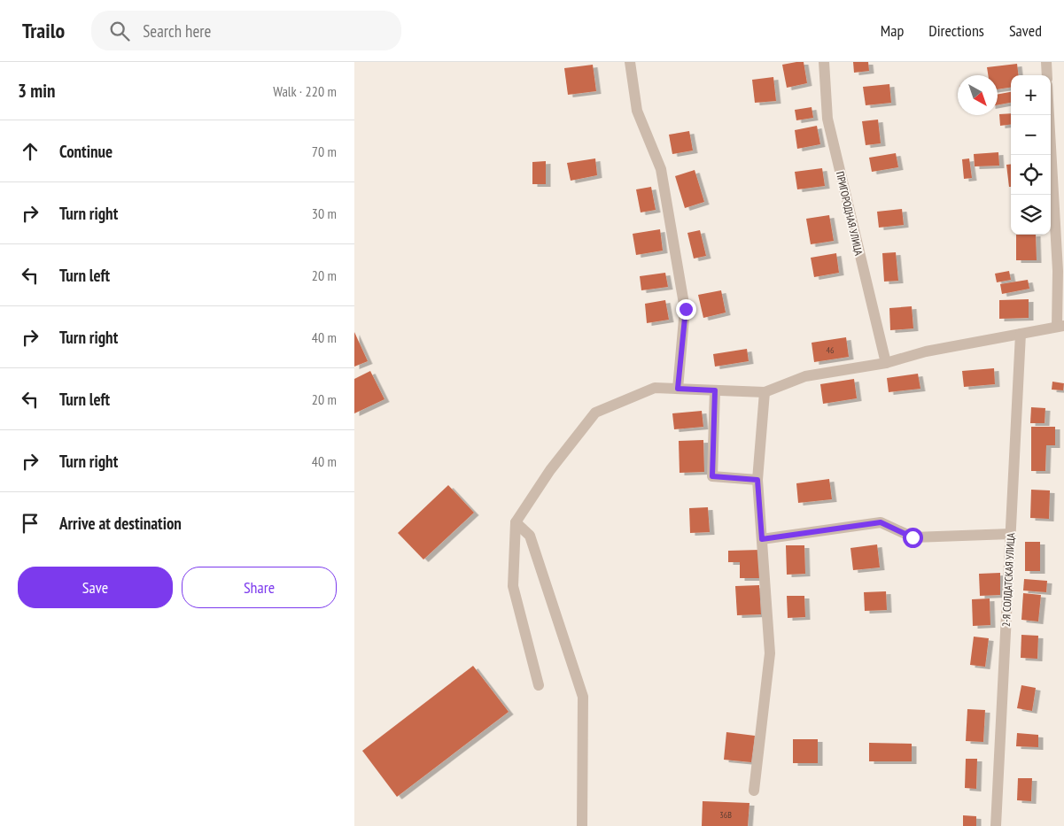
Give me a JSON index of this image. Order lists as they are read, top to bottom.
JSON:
{
  "streets": {
    "street": ["ПРИГОРОДНАЯ УЛИЦА", "2-Я СОЛДАТСКАЯ УЛИЦА"]
  },
  "house_numbers": ["46", "36В"],
  "north": "bottom right",
  "page": {
    "header": "Trailo",
    "search": "Search here",
    "nav": ["Map", "Directions", "Saved"],
    "heading": ["3 min", "Walk · 220 m"],
    "map_buttons": ["+", "−"],
    "list": [
      ["Continue", "70 m"],
      ["Turn right", "30 m"],
      ["Turn left", "20 m"],
      ["Turn right", "40 m"],
      ["Turn left", "20 m"],
      ["Turn right", "40 m"],
      "Arrive at destination"
    ],
    "buttons": ["Save", "Share"]
  }
}
